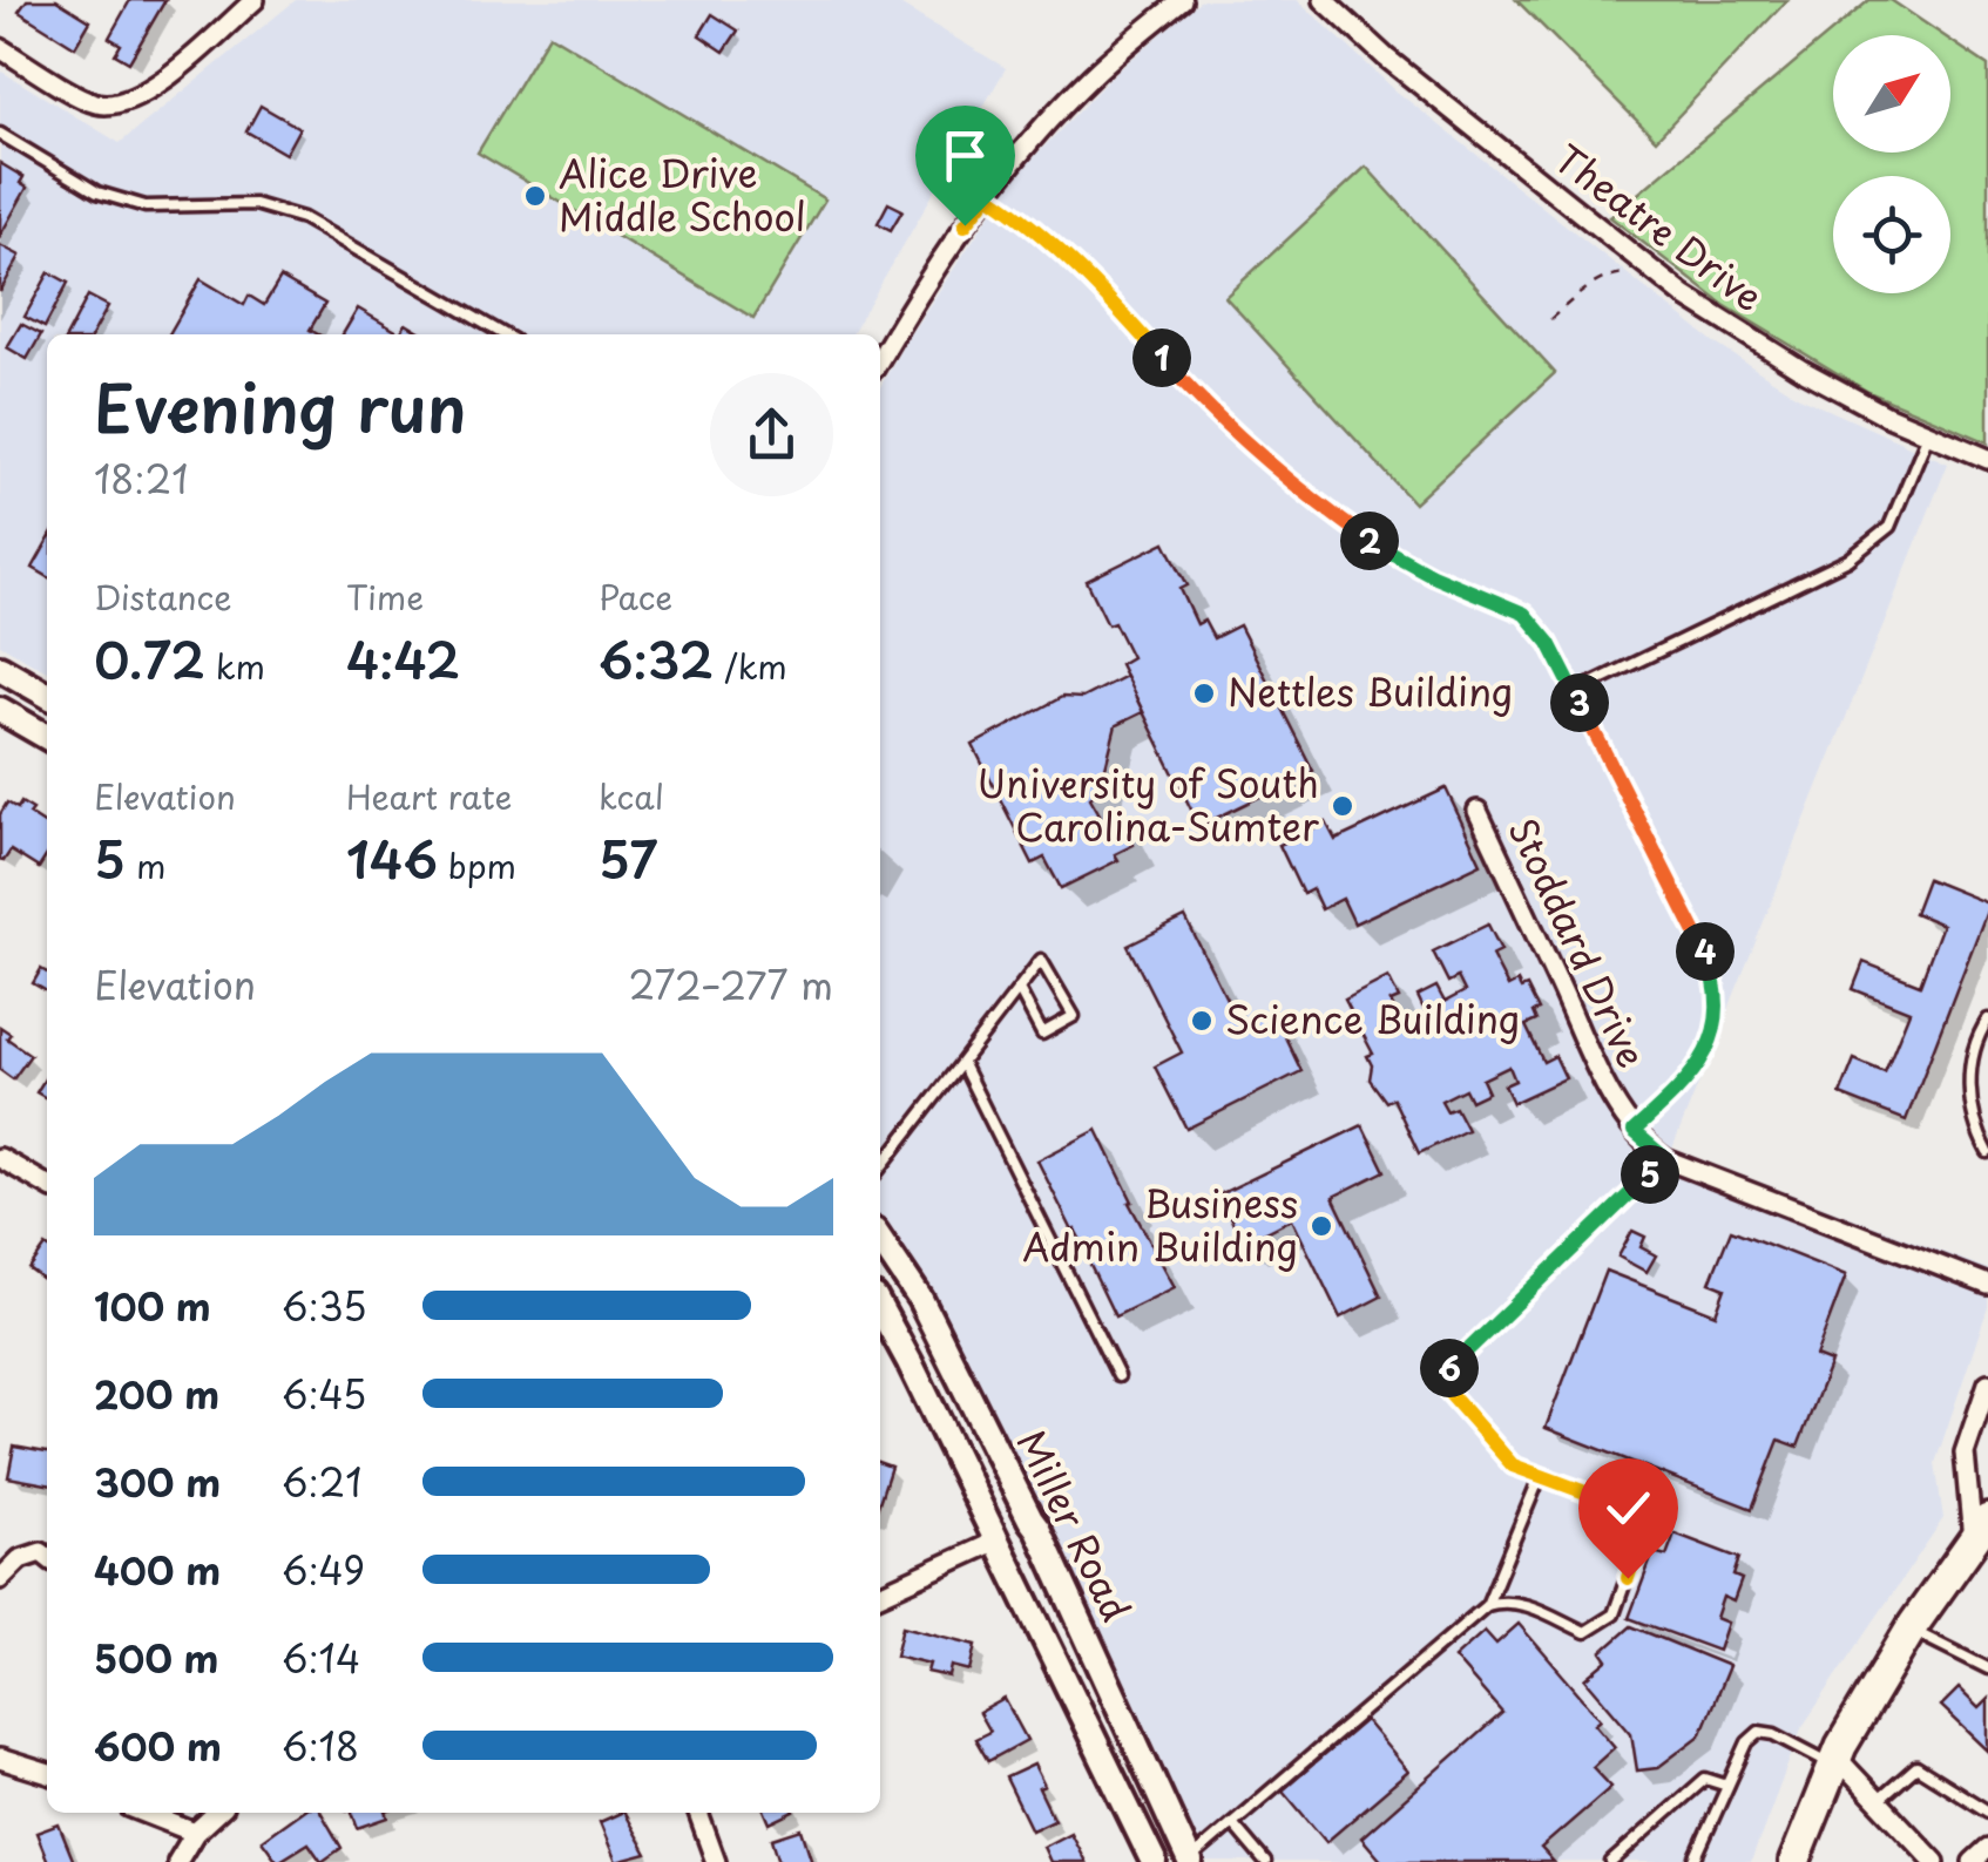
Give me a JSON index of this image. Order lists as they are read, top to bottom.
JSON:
{
  "streets": {
    "street": ["Theatre Drive", "Stoddard Drive", "Miller Road"]
  },
  "places": [
    "Alice Drive Middle School",
    "Nettles Building",
    "University of South Carolina-Sumter",
    "Science Building",
    "Business Admin Building"
  ],
  "north": "top right",
  "page": {
    "pins": [
      "1",
      "2",
      "3",
      "4",
      "5",
      "6"
    ],
    "heading": ["Evening run", "18:21"],
    "stats": [
      ["Distance", "0.72 km"],
      ["Time", "4:42"],
      ["Pace", "6:32 /km"],
      ["Elevation", "5 m"],
      ["Heart rate", "146 bpm"],
      ["kcal", "57"]
    ],
    "chart": ["Elevation", "272–277 m"],
    "list": [
      {
        "name": "100 m",
        "note": "6:35"
      },
      {
        "name": "200 m",
        "note": "6:45"
      },
      {
        "name": "300 m",
        "note": "6:21"
      },
      {
        "name": "400 m",
        "note": "6:49"
      },
      {
        "name": "500 m",
        "note": "6:14"
      },
      {
        "name": "600 m",
        "note": "6:18"
      }
    ]
  }
}
